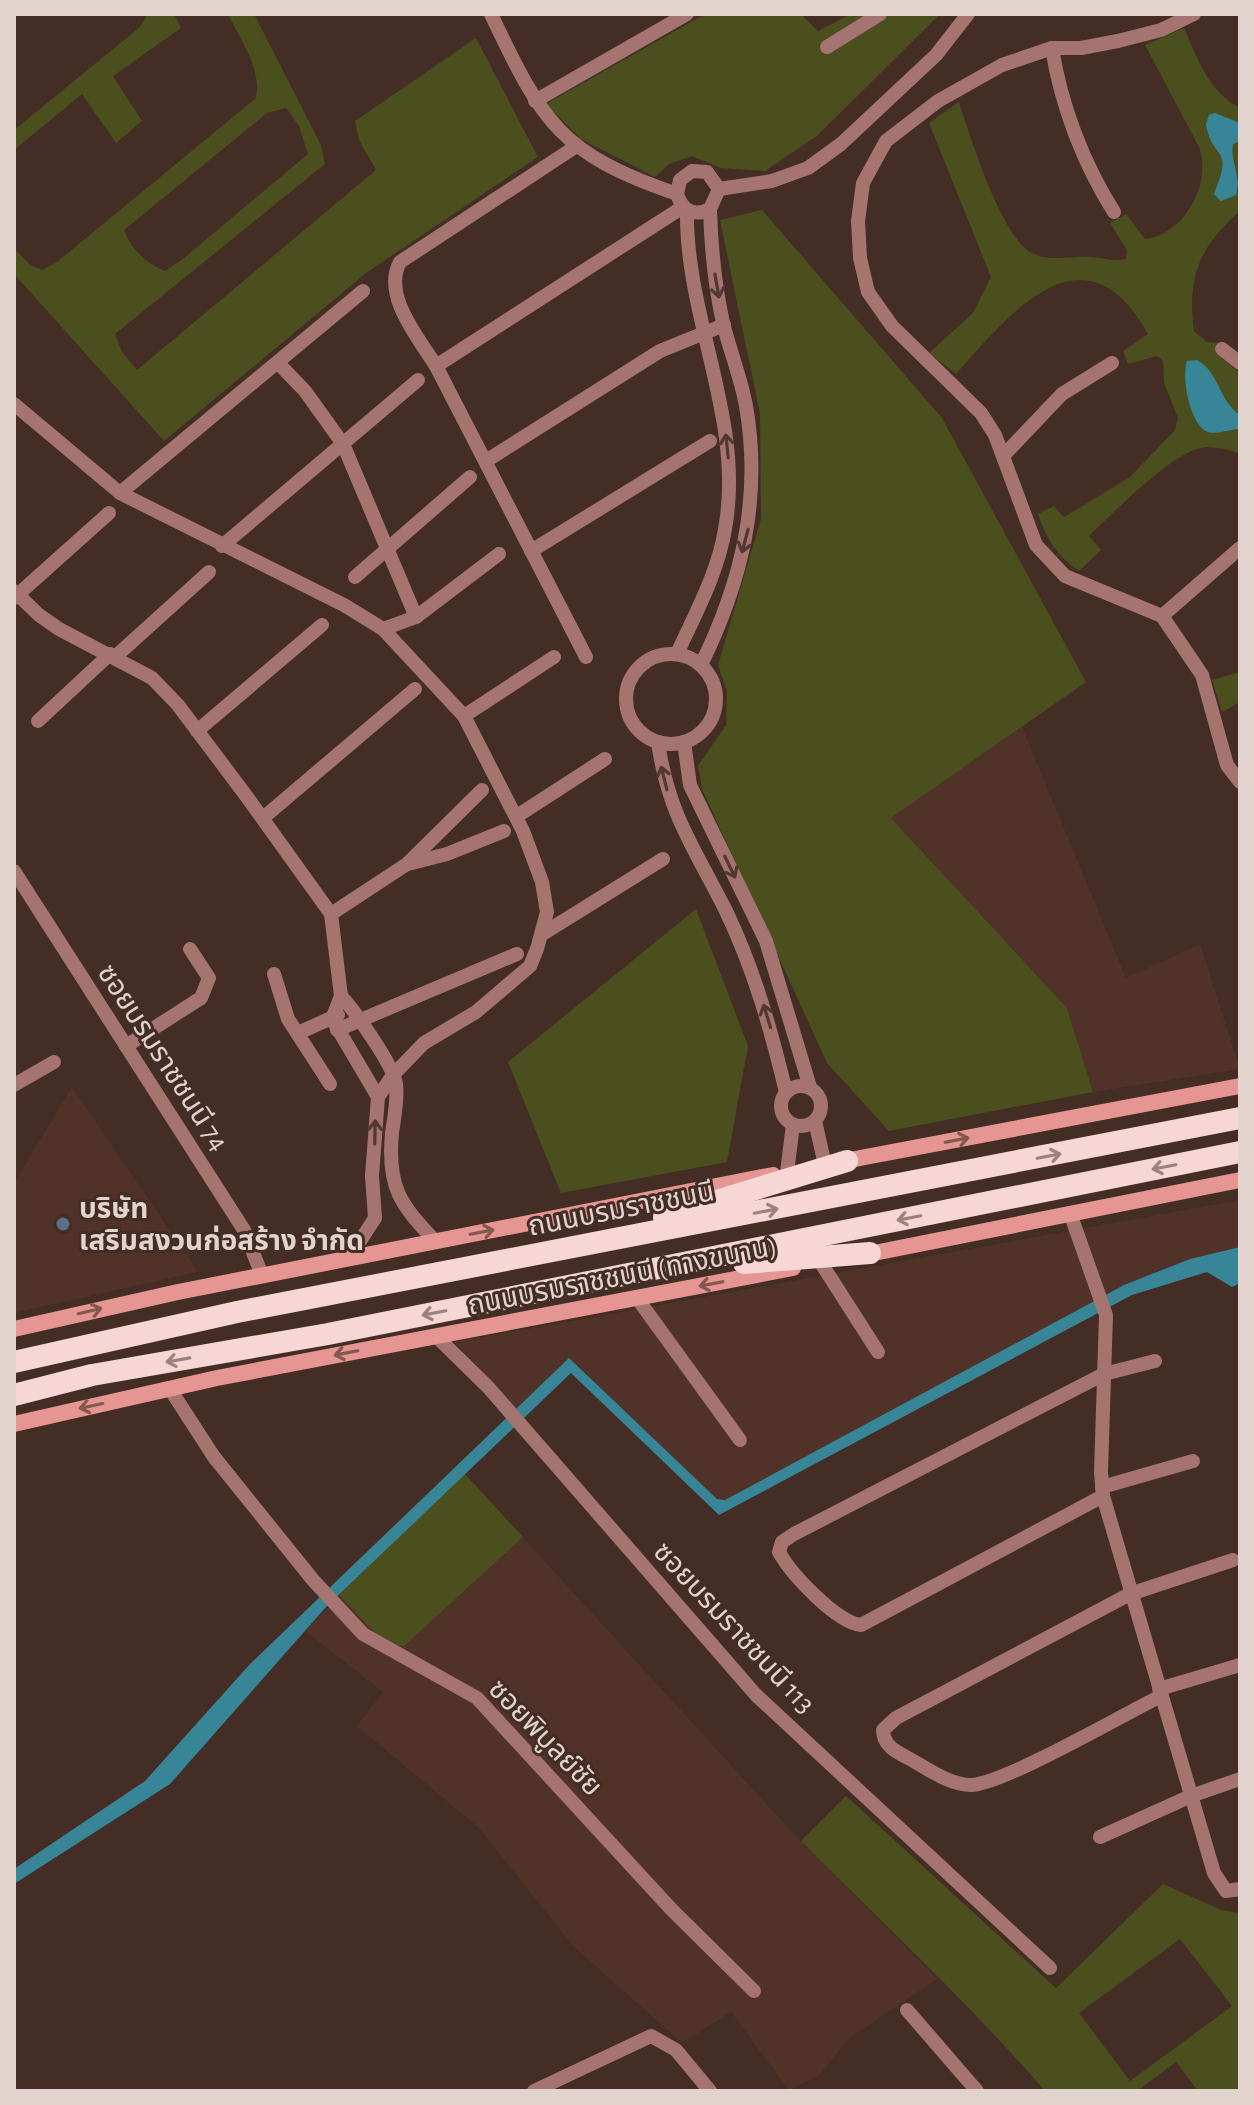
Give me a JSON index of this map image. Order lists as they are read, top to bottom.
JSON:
{
  "streets": {
    "highway": ["ถนนบรมราชชนนี"],
    "main road": ["ถนนบรมราชชนนี (ทางขนาน)"],
    "street": ["ซอยบรมราชชนนี 74", "ซอยบรมราชชนนี 113", "ซอยพิบูลย์ชัย"]
  },
  "crossings": [
    ["ถนนบรมราชชนนี (ทางขนาน)", "ซอยบรมราชชนนี 113"],
    ["ถนนบรมราชชนนี (ทางขนาน)", "ซอยพิบูลย์ชัย"]
  ],
  "places": ["บริษัท เสริมสงวนก่อสร้าง จำกัด"]
}
